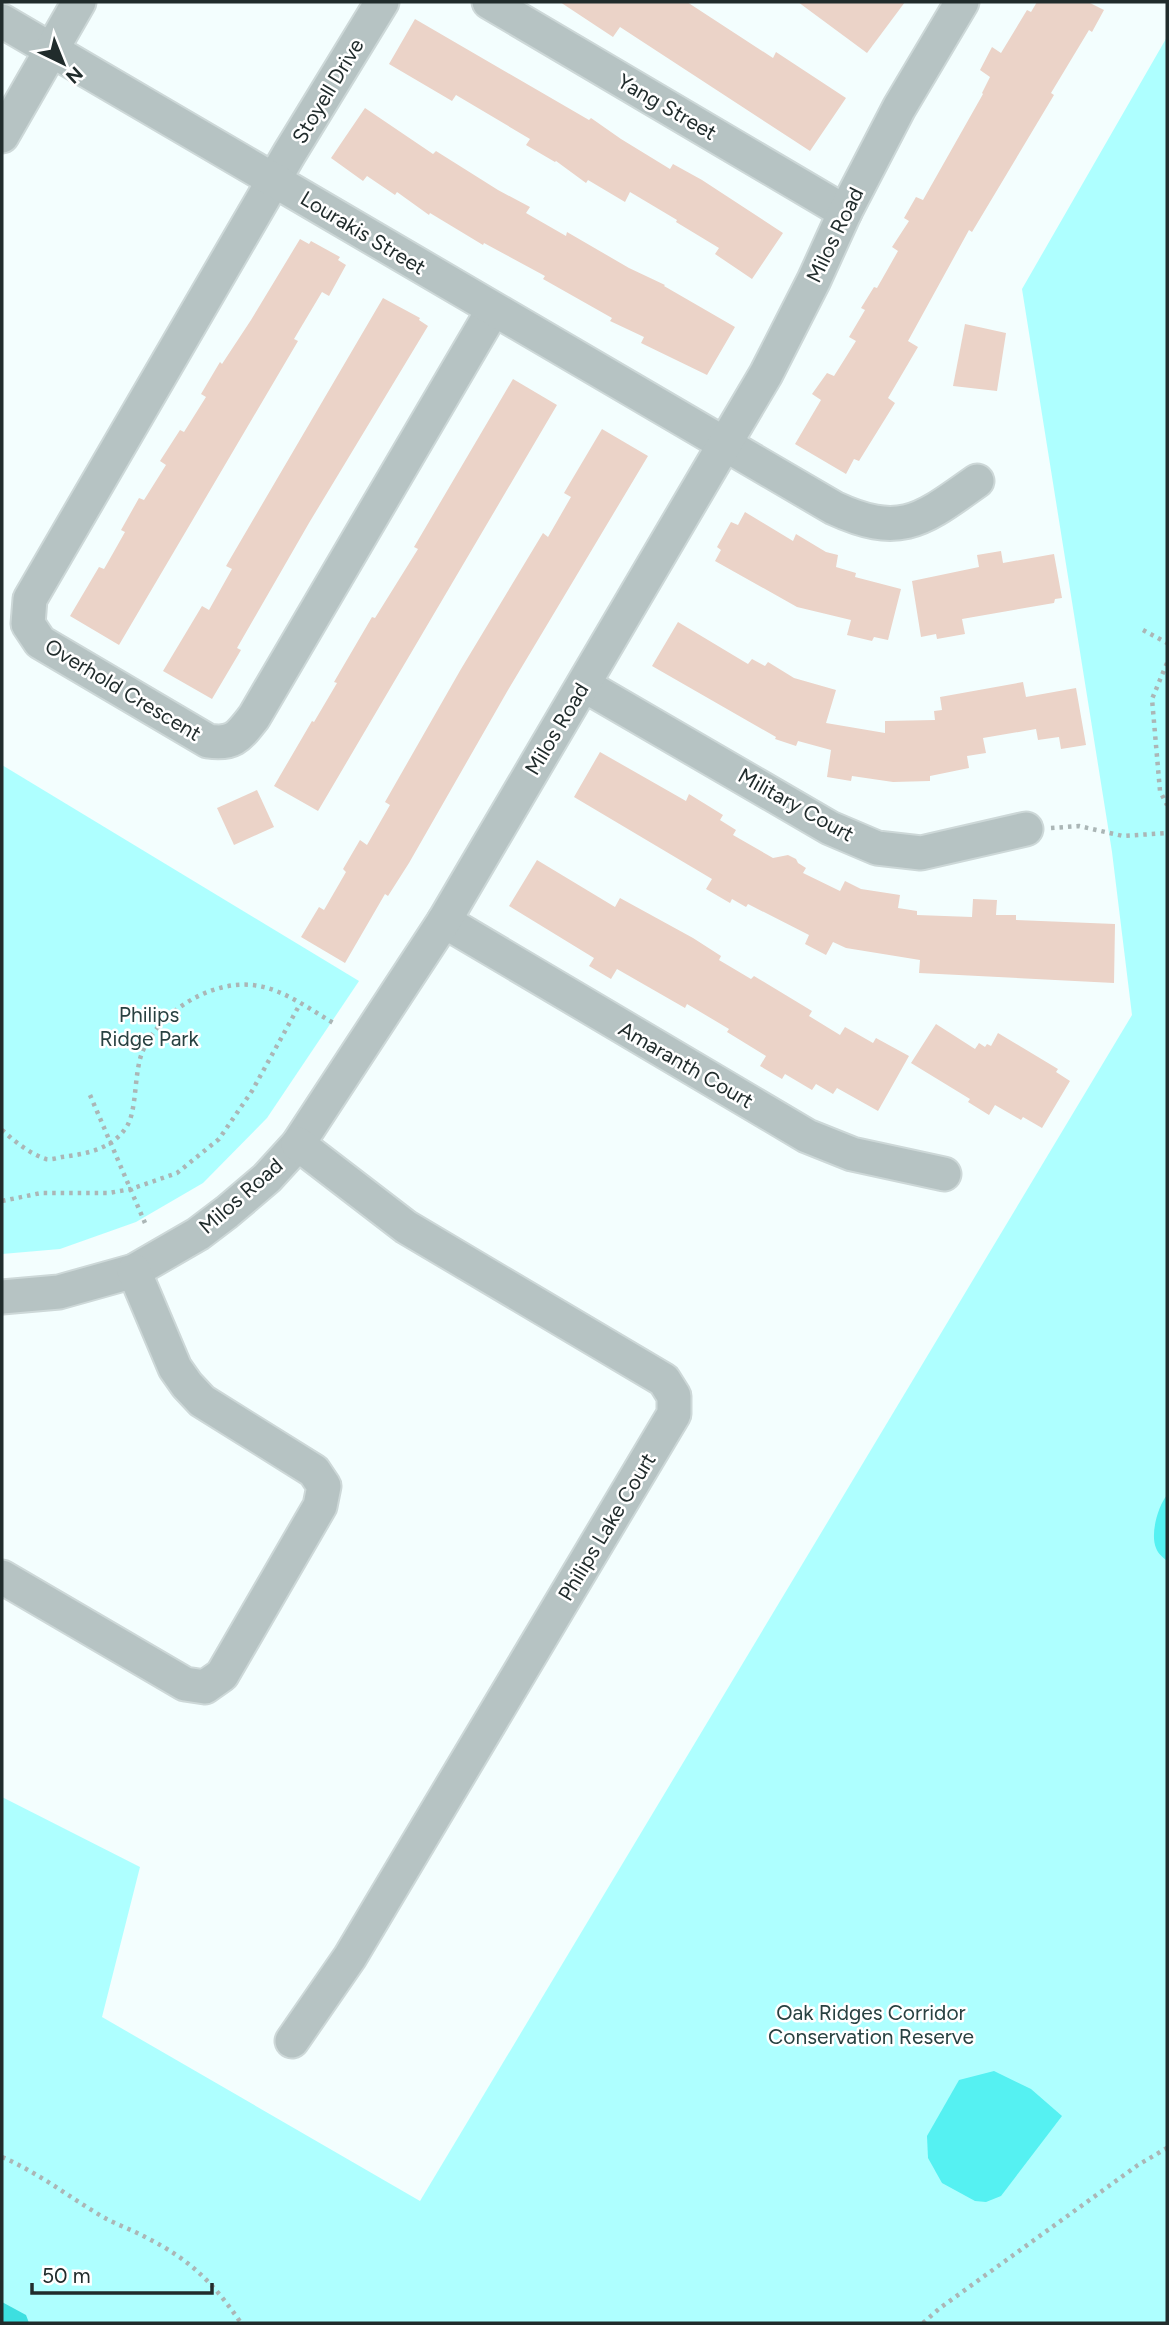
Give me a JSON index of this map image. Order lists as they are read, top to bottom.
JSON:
{
  "streets": {
    "street": [
      "Stoyell Drive",
      "Yang Street",
      "Lourakis Street",
      "Milos Road",
      "Overhold Crescent",
      "Military Court",
      "Amaranth Court",
      "Philips Lake Court"
    ]
  },
  "crossings": [
    ["Stoyell Drive", "Lourakis Street"],
    ["Stoyell Drive", "Overhold Crescent"],
    ["Yang Street", "Milos Road"],
    ["Lourakis Street", "Milos Road"],
    ["Lourakis Street", "Overhold Crescent"],
    ["Milos Road", "Military Court"],
    ["Milos Road", "Amaranth Court"],
    ["Milos Road", "Philips Lake Court"]
  ],
  "parks": ["Philips Ridge Park", "Oak Ridges Corridor Conservation Reserve"],
  "scale_bar": "50 m",
  "north": "bottom right"
}
